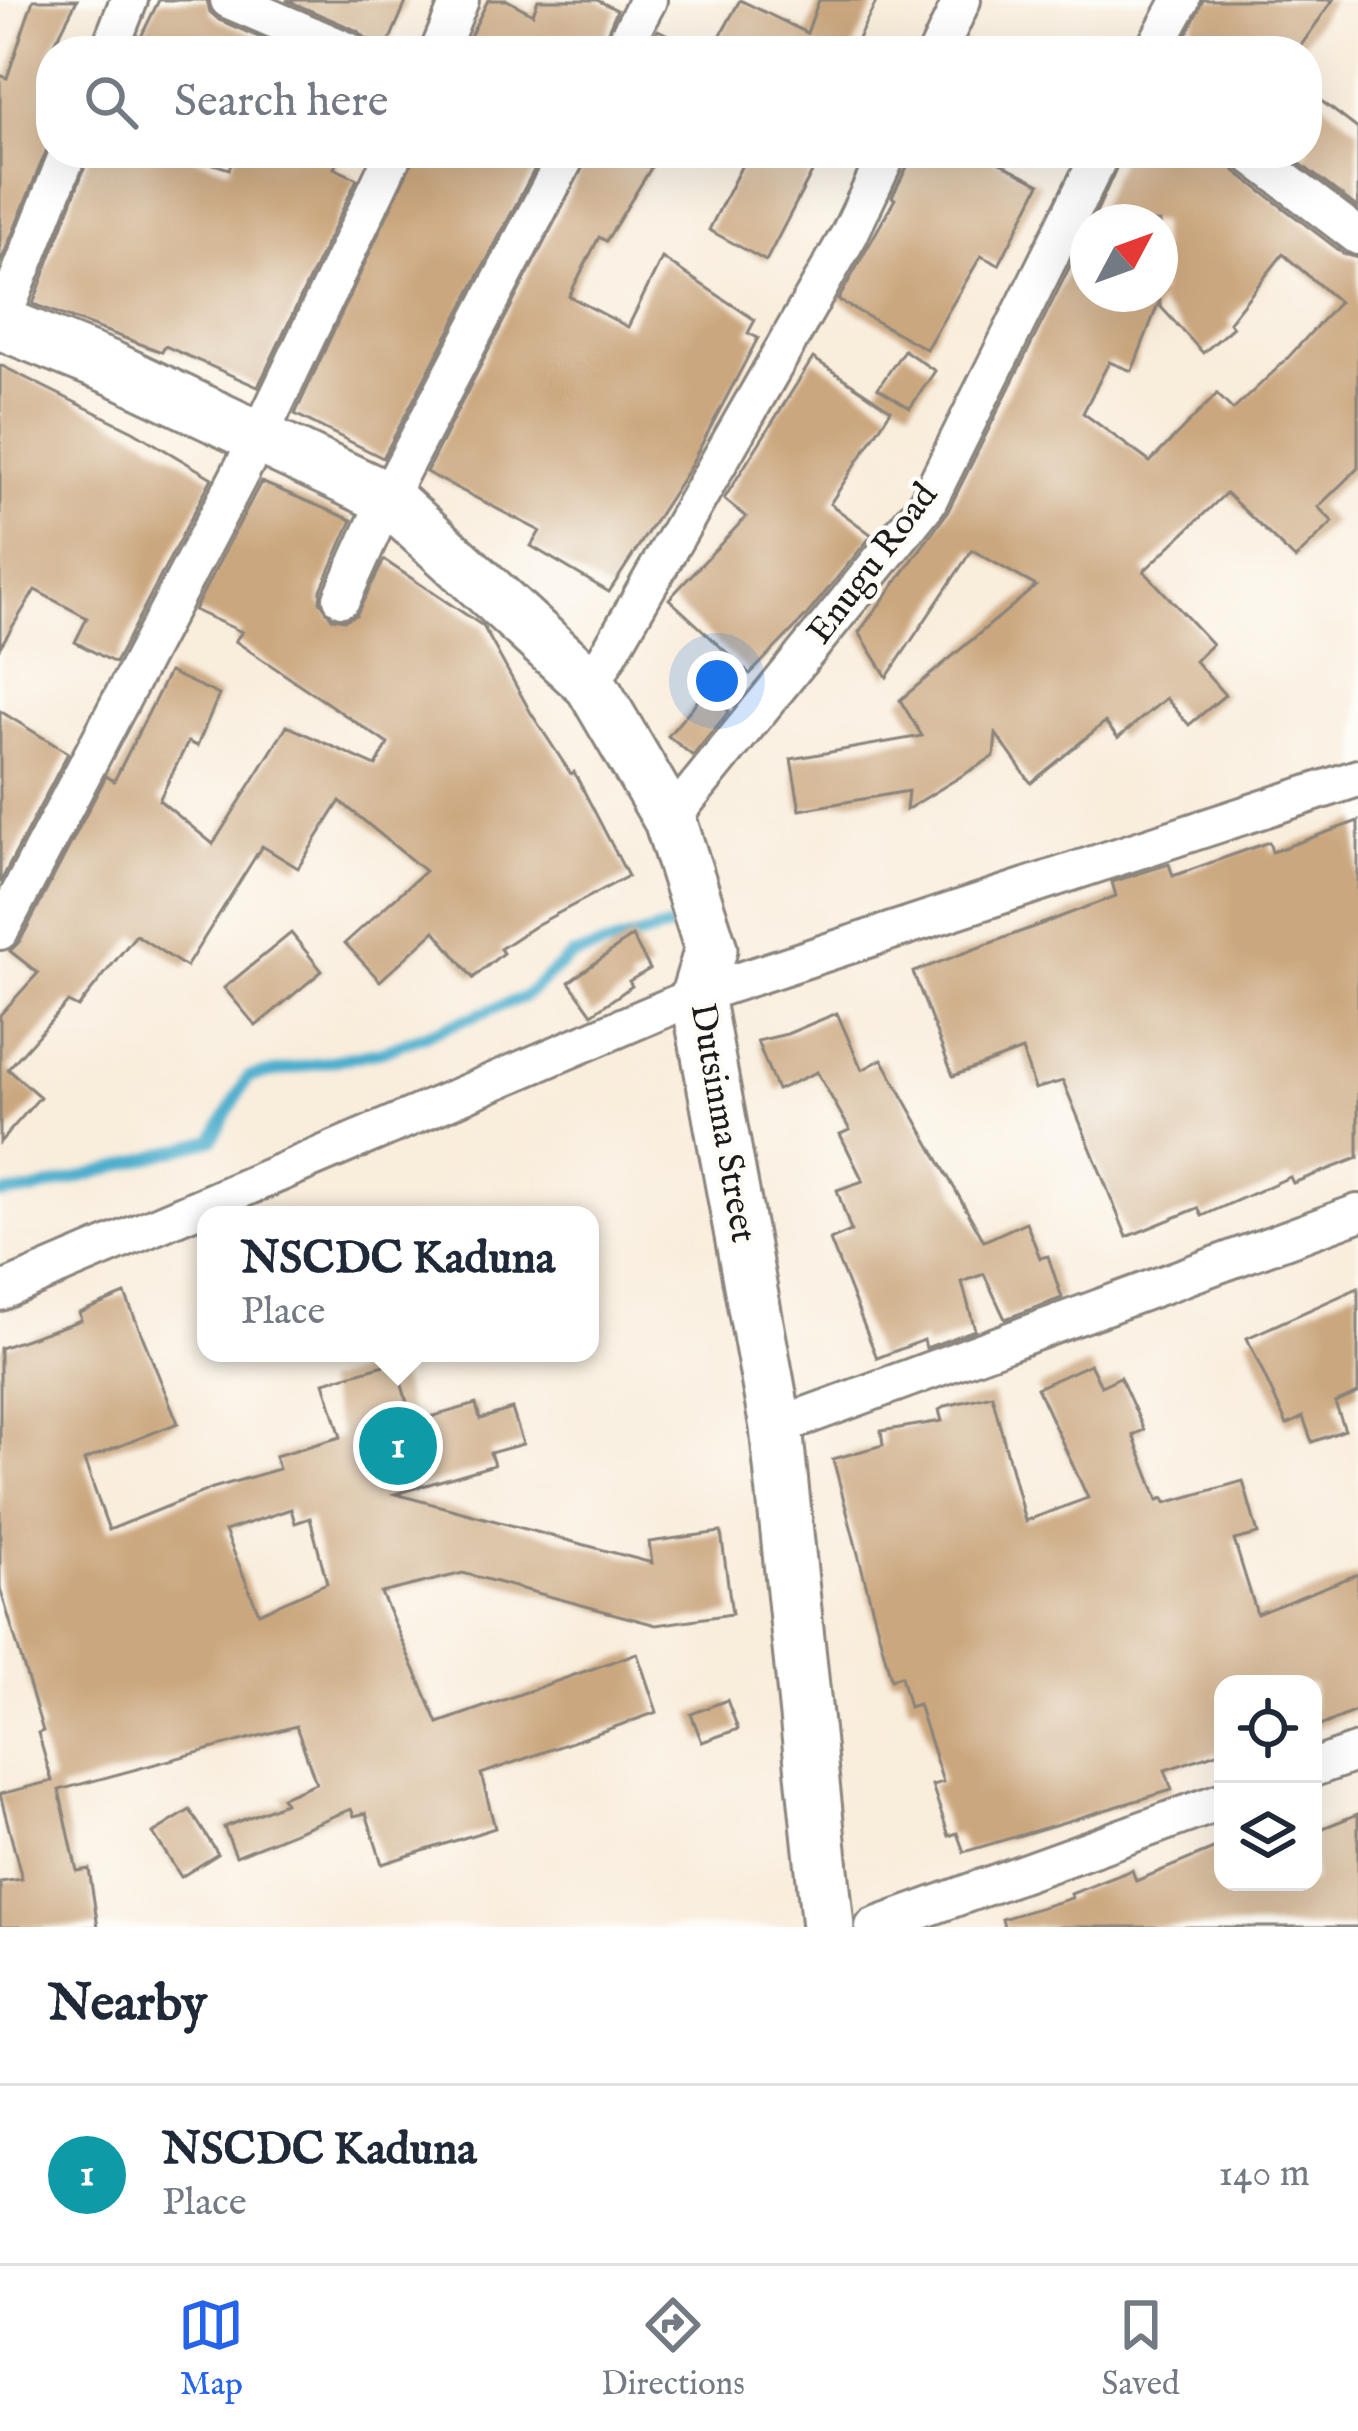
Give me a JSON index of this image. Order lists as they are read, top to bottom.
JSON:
{
  "streets": {
    "street": ["Enugu Road", "Dutsinma Street"]
  },
  "crossings": [
    ["Enugu Road", "Dutsinma Street"]
  ],
  "north": "top right",
  "page": {
    "search": "Search here",
    "popup": ["NSCDC Kaduna", "Place"],
    "pins": "1",
    "heading": "Nearby",
    "list": [
      {
        "mark": "1",
        "name": "NSCDC Kaduna",
        "note": "Place",
        "value": "140 m"
      }
    ],
    "nav": ["Map", "Directions", "Saved"]
  }
}
